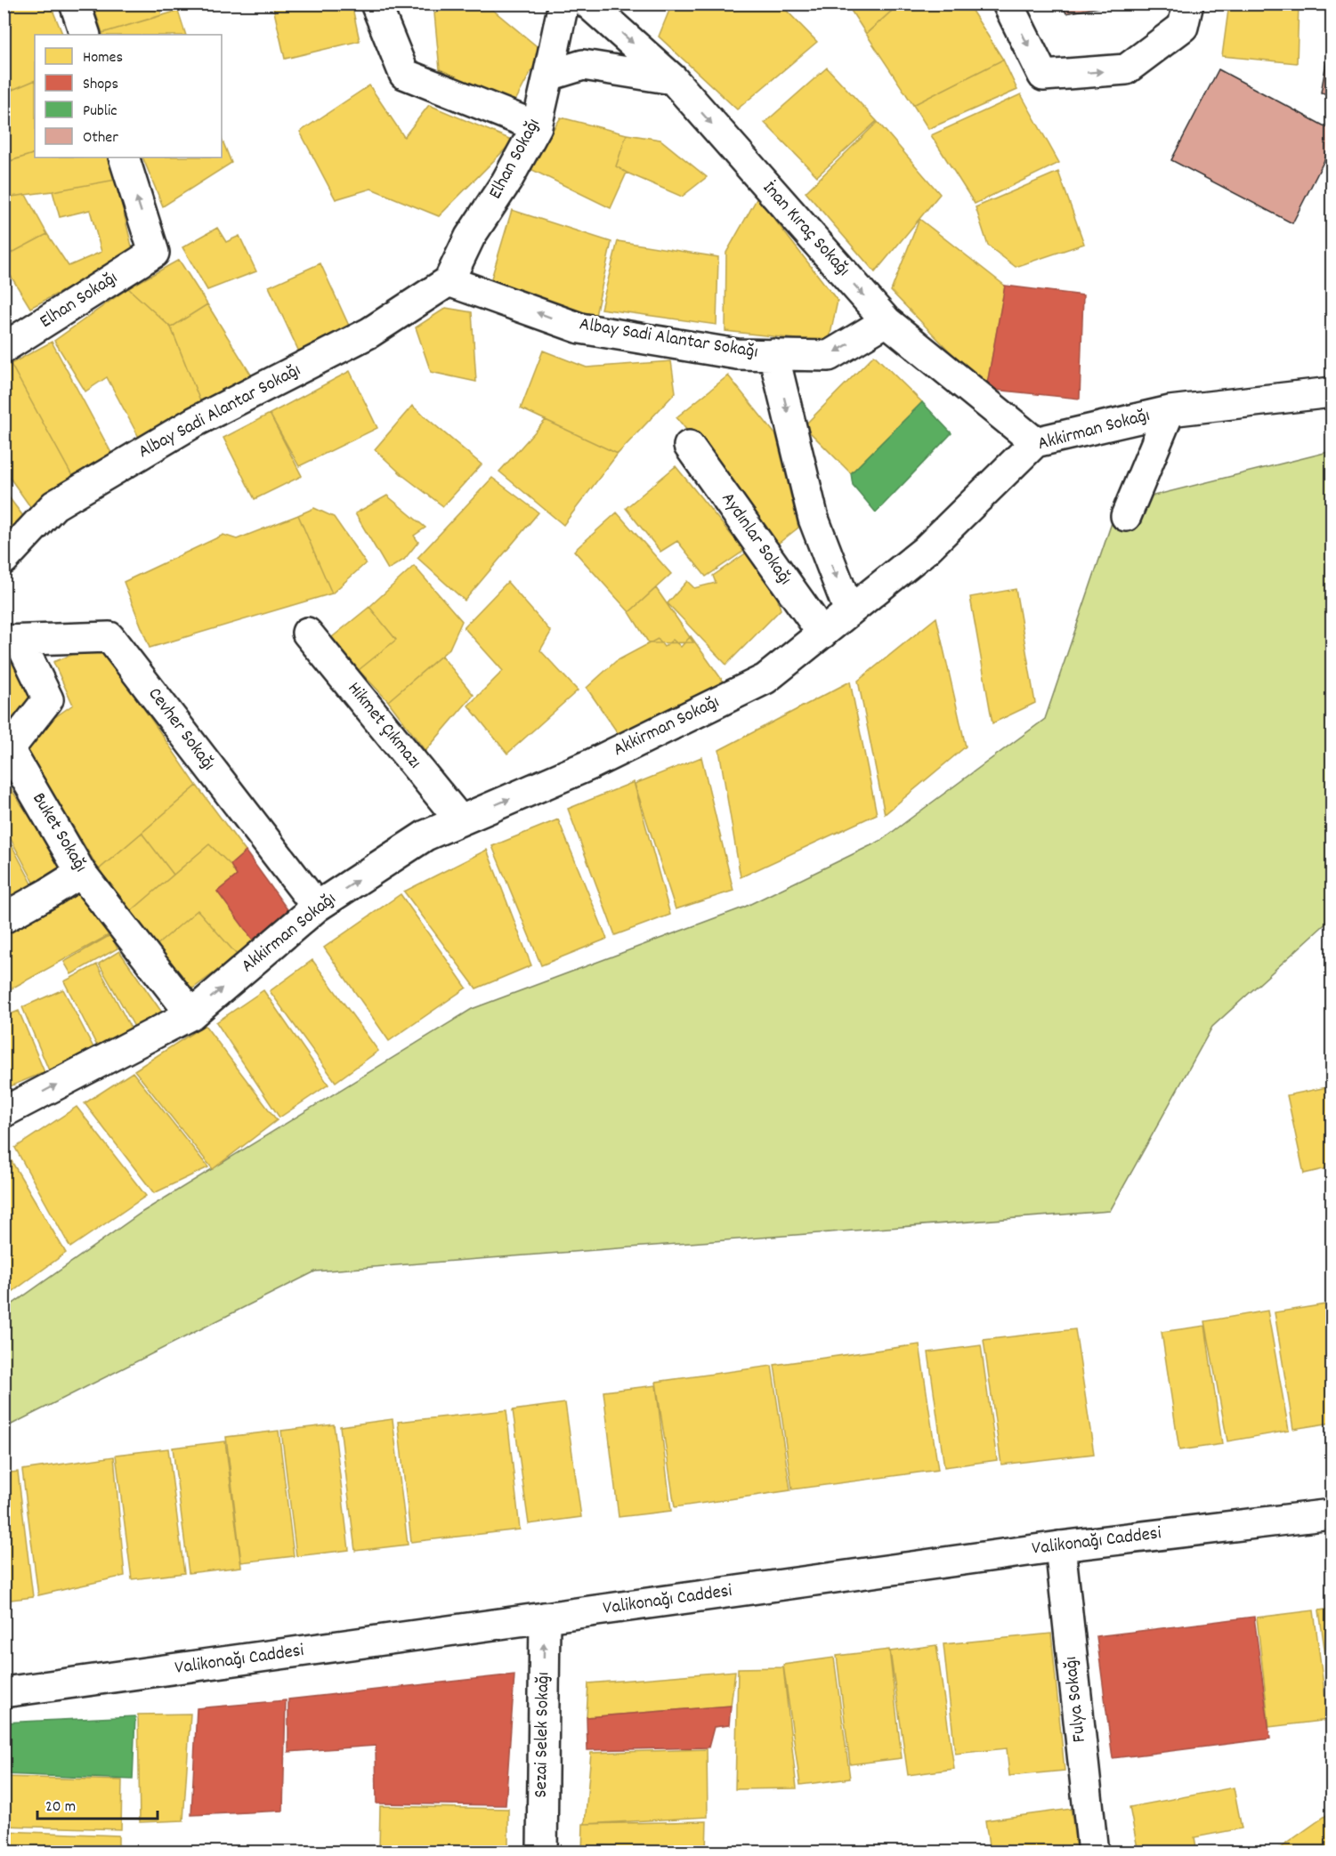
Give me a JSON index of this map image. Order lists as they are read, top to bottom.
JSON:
{
  "streets": {
    "street": [
      "Elhan Sokağı",
      "İnan Kıraç Sokağı",
      "Albay Sadi Alantar Sokağı",
      "Akkirman Sokağı",
      "Aydınlar Sokağı",
      "Hikmet Çıkmazı",
      "Cevher Sokağı",
      "Buket Sokağı",
      "Valikonağı Caddesi",
      "Fulya Sokağı",
      "Sezai Selek Sokağı"
    ]
  },
  "crossings": [
    ["Elhan Sokağı", "Albay Sadi Alantar Sokağı"],
    ["İnan Kıraç Sokağı", "Albay Sadi Alantar Sokağı"],
    ["İnan Kıraç Sokağı", "Akkirman Sokağı"],
    ["Akkirman Sokağı", "Aydınlar Sokağı"],
    ["Akkirman Sokağı", "Hikmet Çıkmazı"],
    ["Akkirman Sokağı", "Cevher Sokağı"],
    ["Akkirman Sokağı", "Buket Sokağı"],
    ["Cevher Sokağı", "Buket Sokağı"],
    ["Valikonağı Caddesi", "Fulya Sokağı"],
    ["Valikonağı Caddesi", "Sezai Selek Sokağı"]
  ],
  "one_way": [
    "Elhan Sokağı",
    "İnan Kıraç Sokağı",
    "Albay Sadi Alantar Sokağı",
    "Akkirman Sokağı",
    "Sezai Selek Sokağı"
  ],
  "legend": [
    "Homes",
    "Shops",
    "Public",
    "Other"
  ],
  "scale_bar": "20 m"
}
